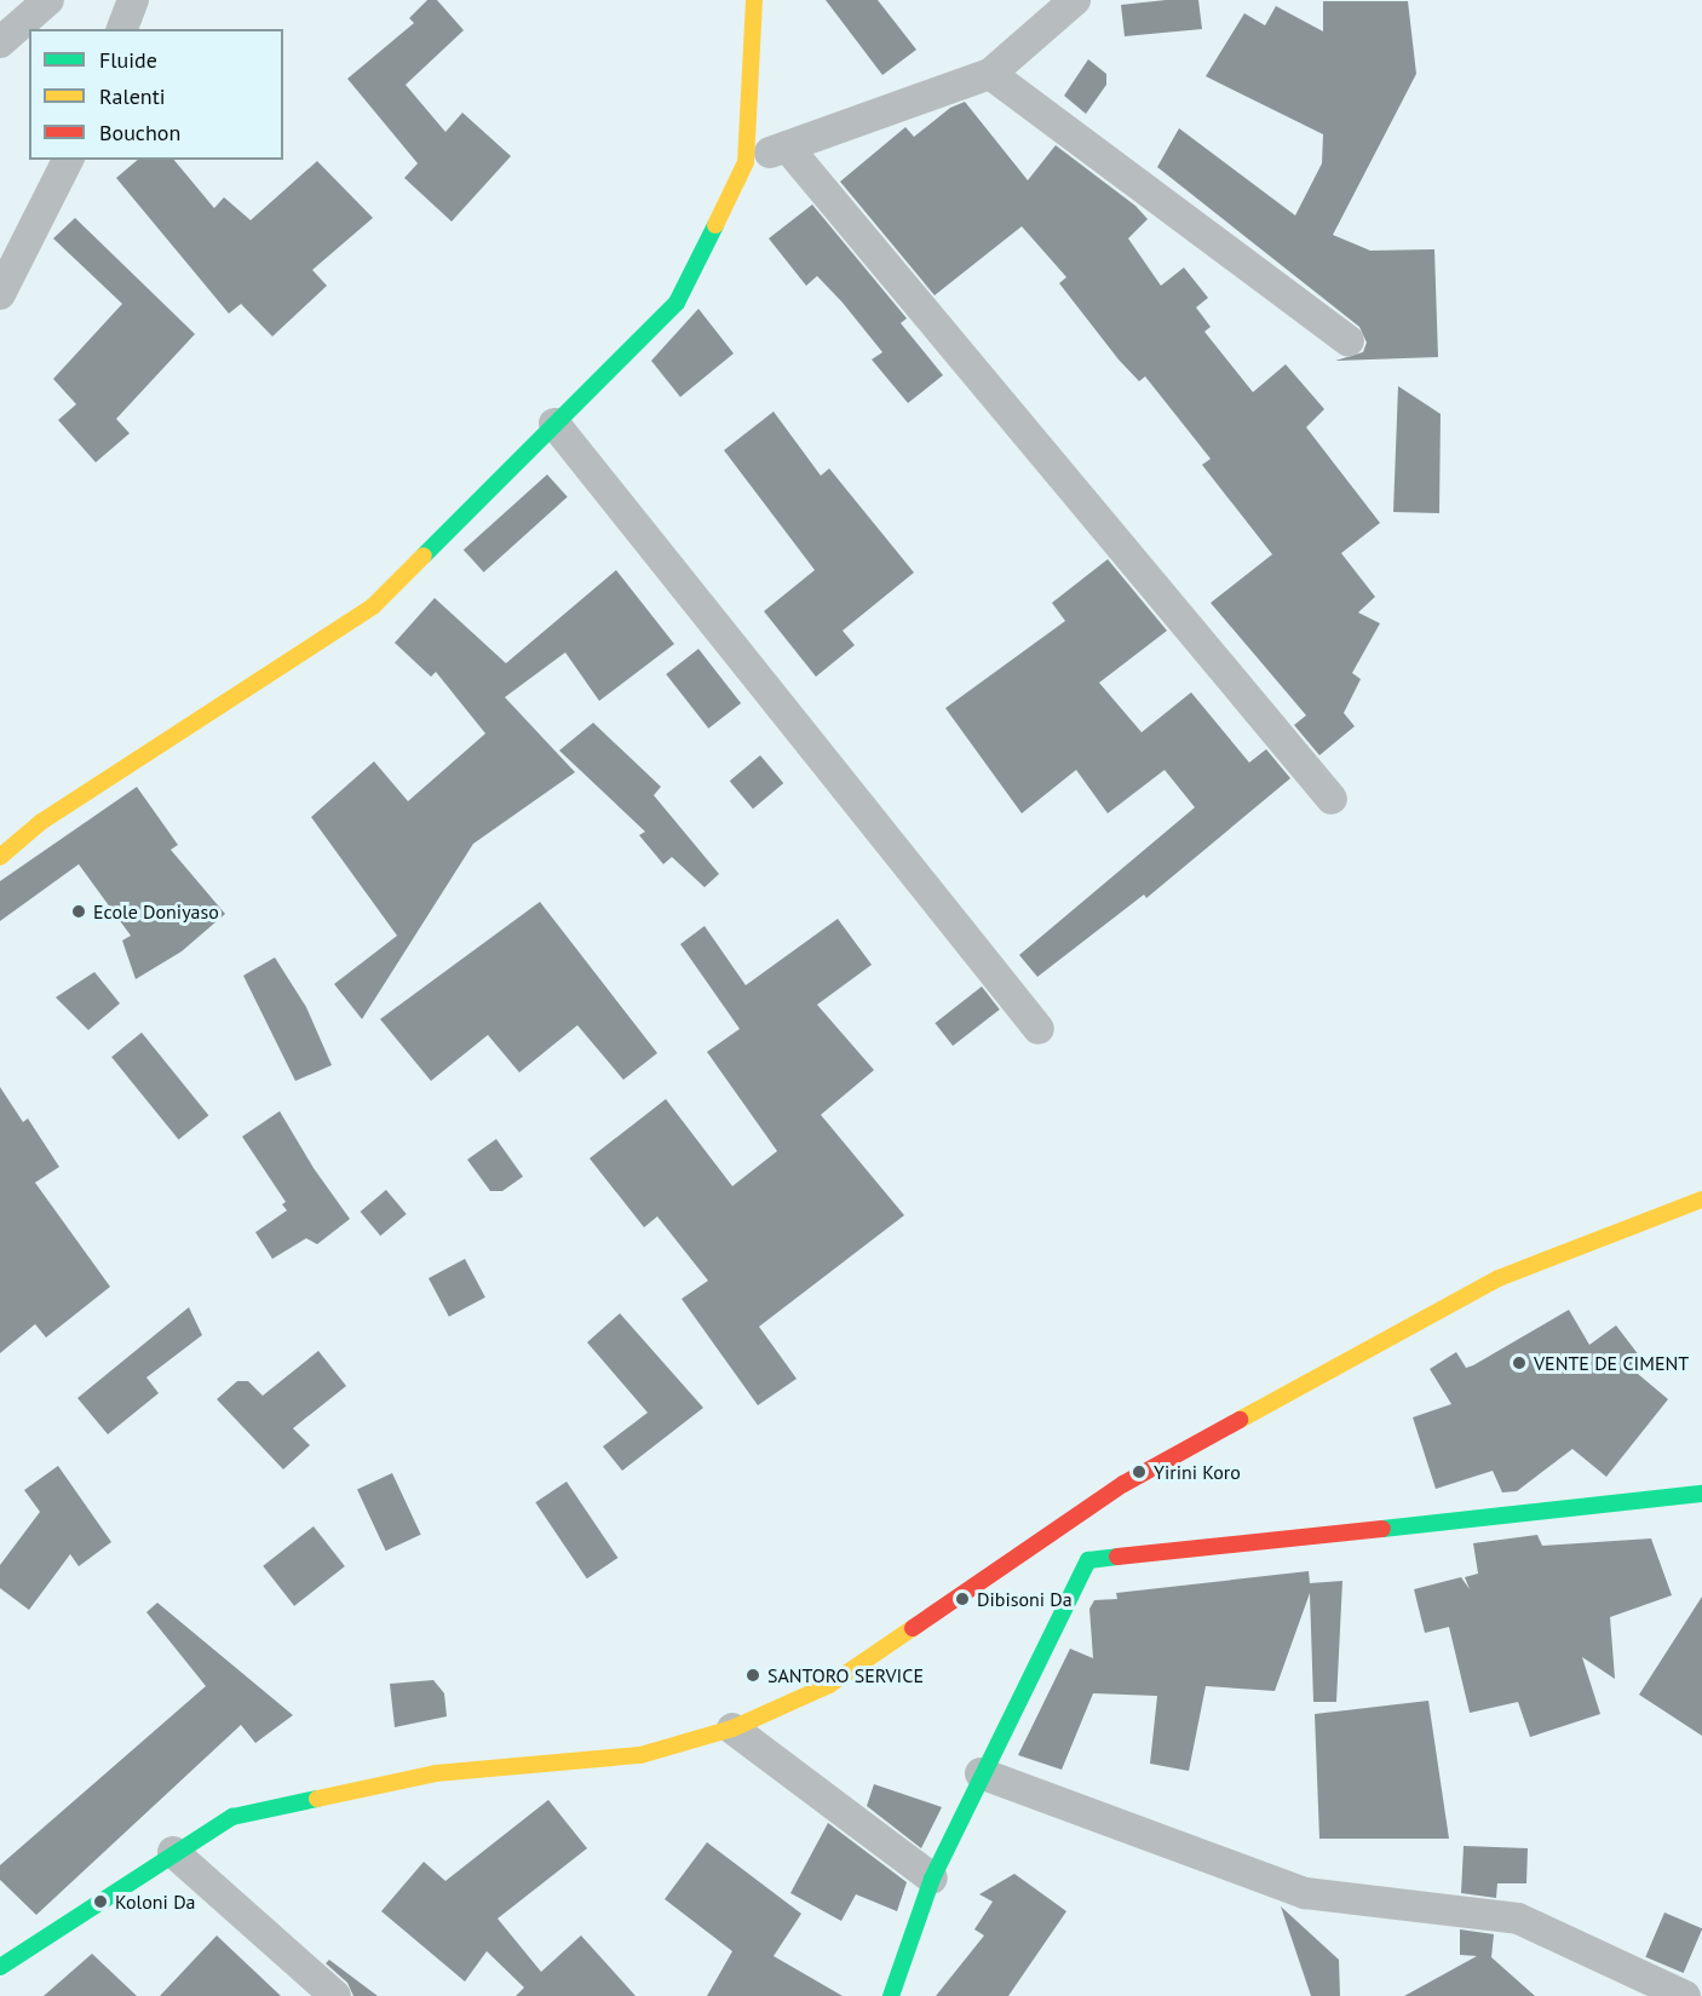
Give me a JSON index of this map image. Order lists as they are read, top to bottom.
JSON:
{
  "places": [
    "Ecole Doniyaso",
    "VENTE DE CIMENT",
    "Yirini Koro",
    "Dibisoni Da",
    "SANTORO SERVICE",
    "Koloni Da"
  ],
  "legend": ["Fluide", "Ralenti", "Bouchon"]
}
